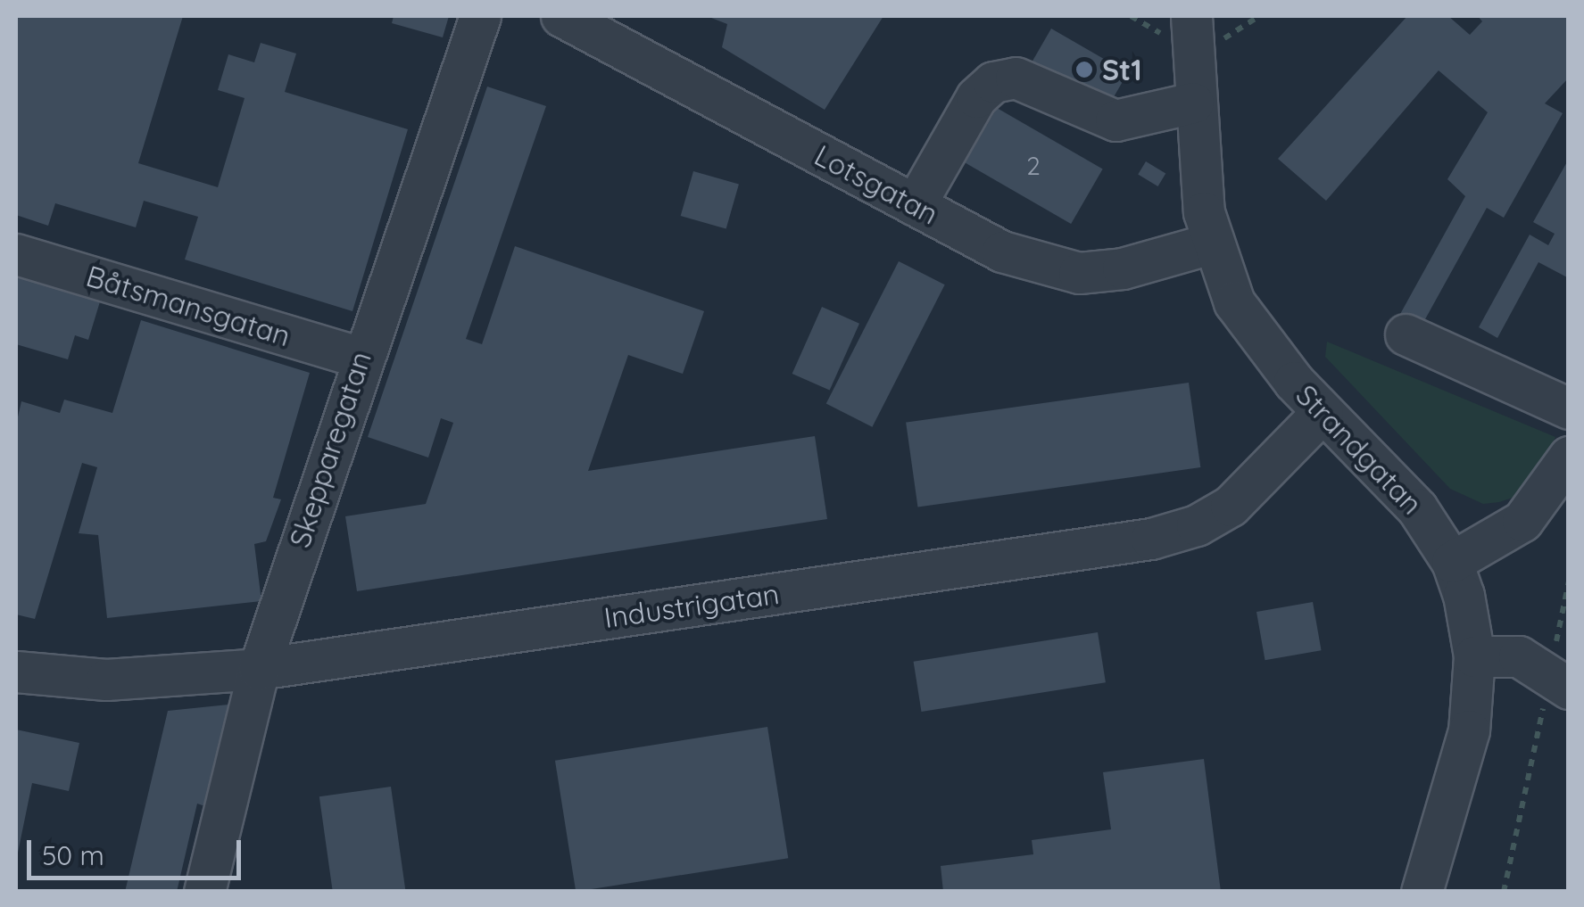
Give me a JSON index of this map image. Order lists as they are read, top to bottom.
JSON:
{
  "streets": {
    "street": [
      "Lotsgatan",
      "Båtsmansgatan",
      "Skepparegatan",
      "Strandgatan",
      "Industrigatan"
    ]
  },
  "crossings": [
    ["Lotsgatan", "Strandgatan"],
    ["Båtsmansgatan", "Skepparegatan"],
    ["Skepparegatan", "Industrigatan"],
    ["Strandgatan", "Industrigatan"]
  ],
  "places": ["St1"],
  "house_numbers": ["2"],
  "scale_bar": "50 m"
}
